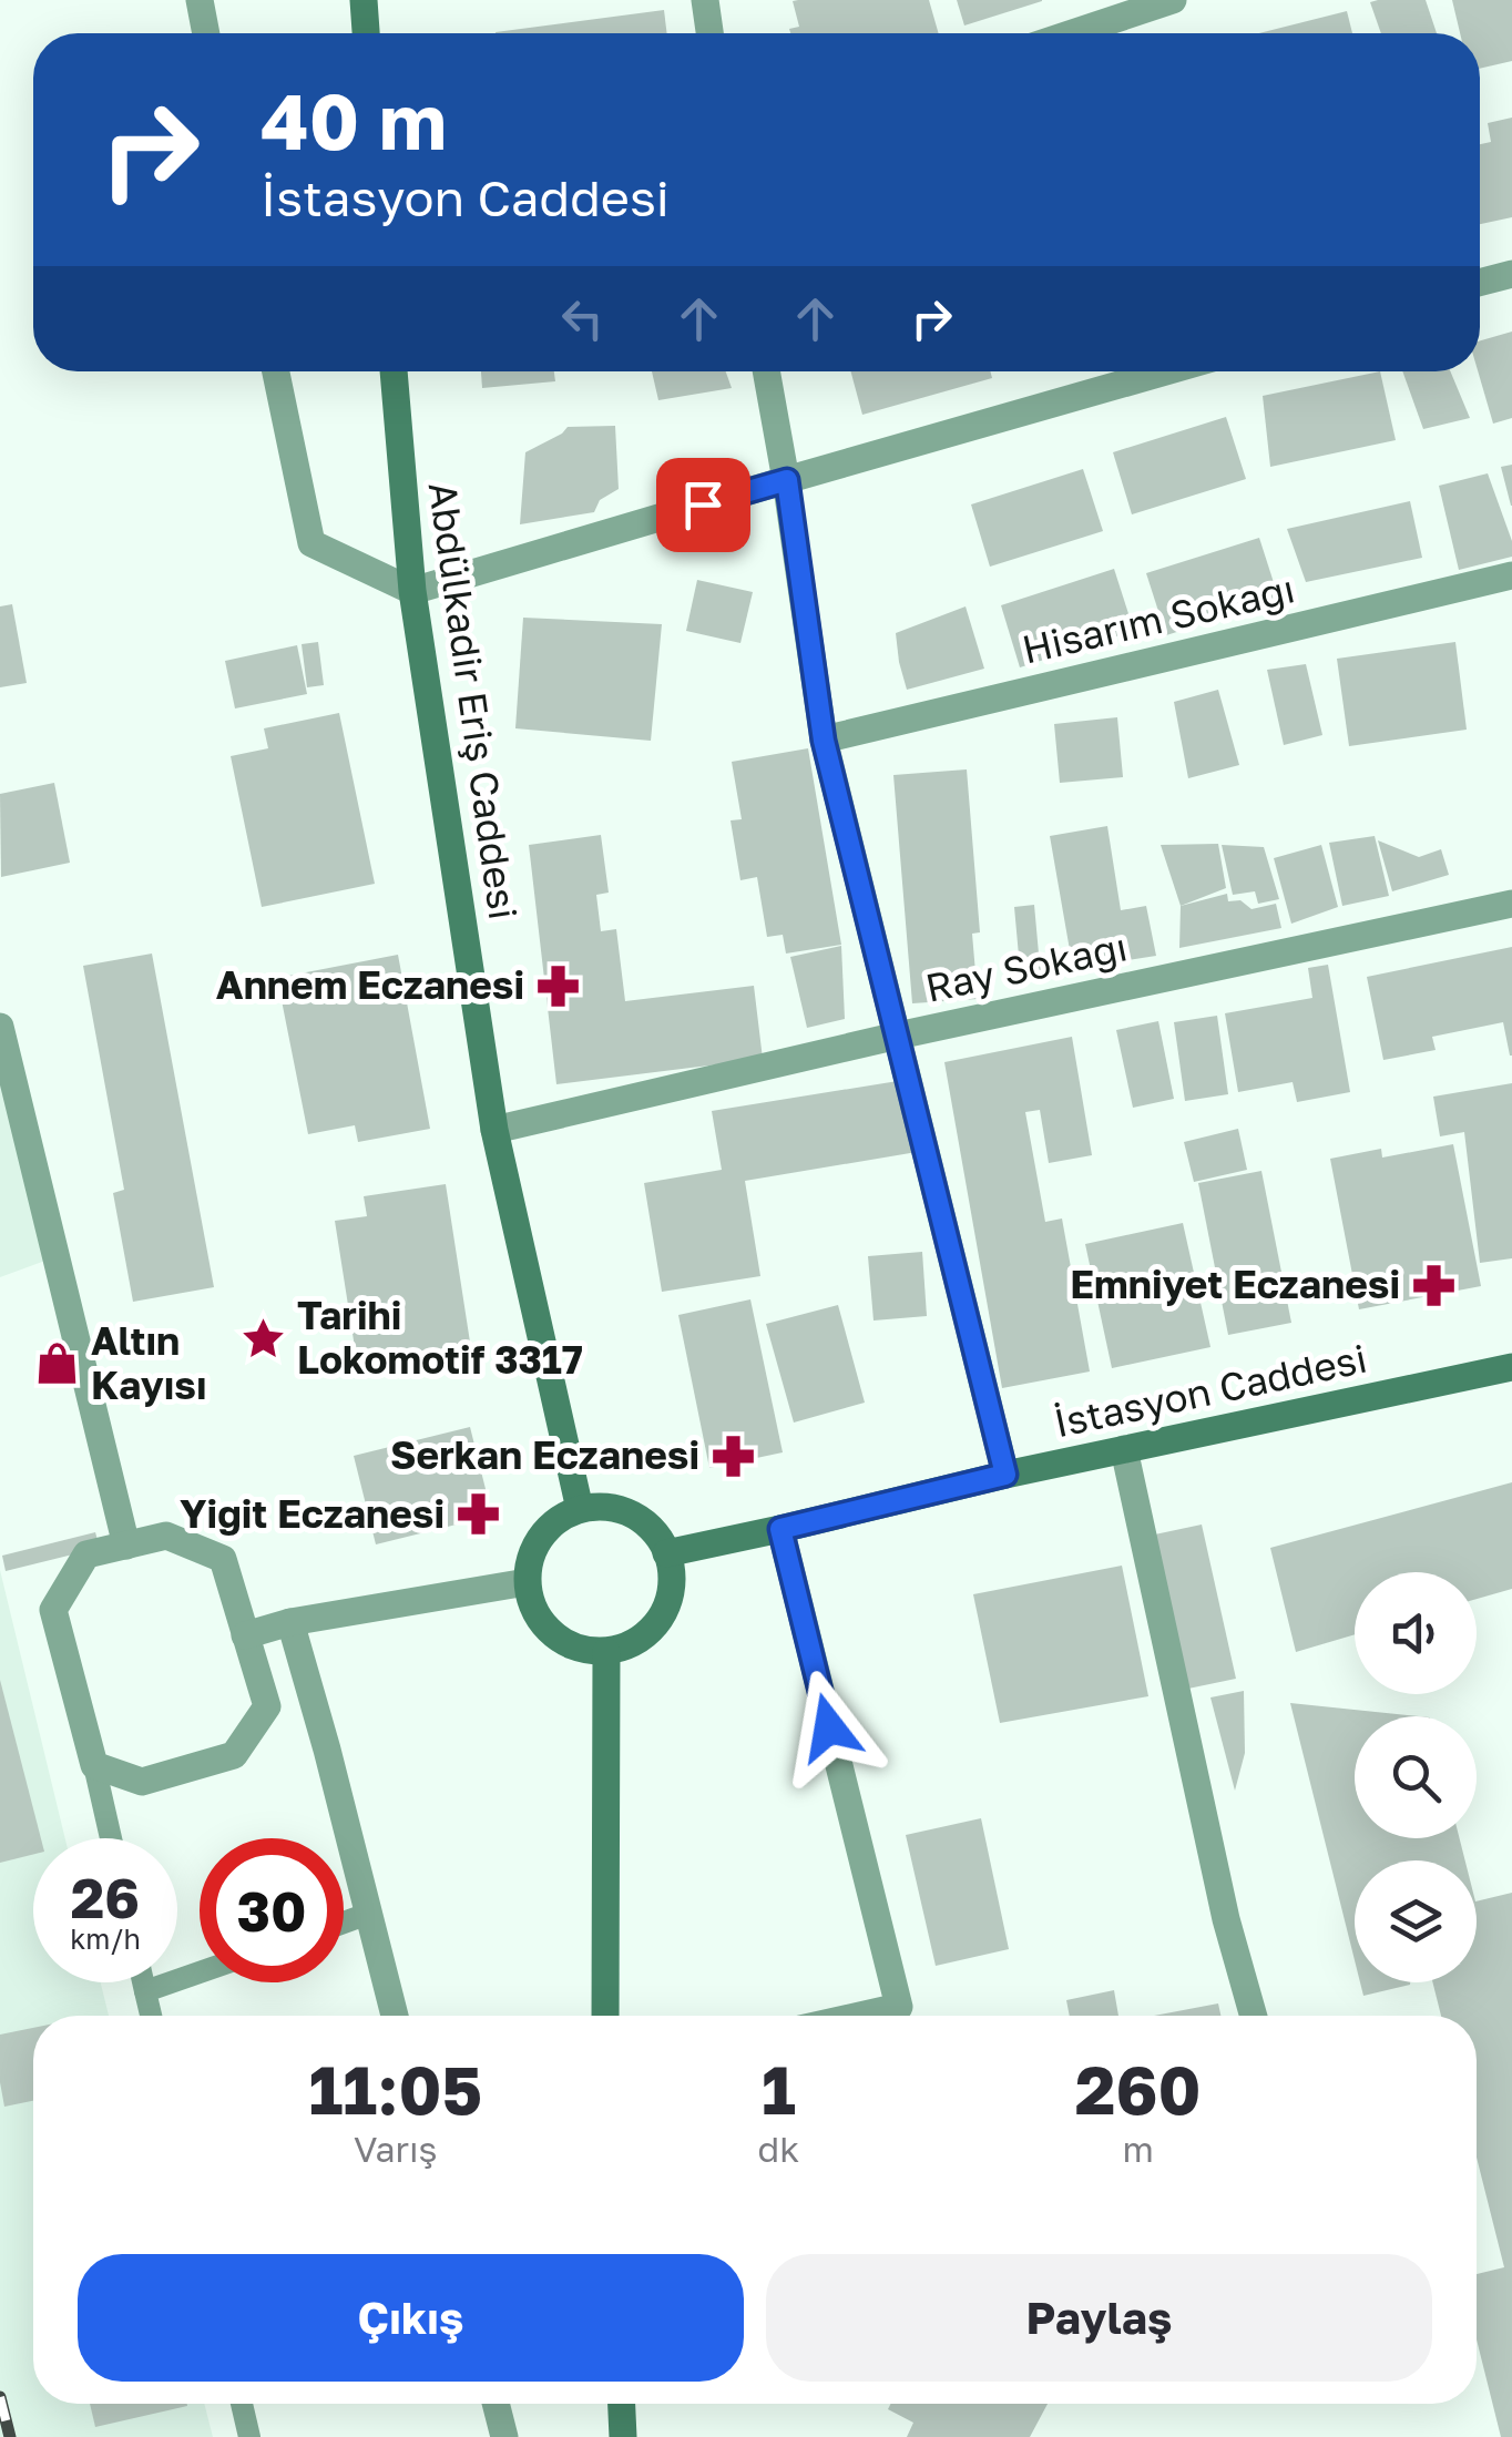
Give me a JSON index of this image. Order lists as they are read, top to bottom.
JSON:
{
  "streets": {
    "main road": ["Abdülkadir Eriş Caddesi", "İstasyon Caddesi"],
    "street": ["Hisarım Sokağı", "Ray Sokağı"]
  },
  "crossings": [
    ["Abdülkadir Eriş Caddesi", "Ray Sokağı"],
    ["Abdülkadir Eriş Caddesi", "İstasyon Caddesi"]
  ],
  "places": {
    "pharmacy": [
      "Annem Eczanesi",
      "Emniyet Eczanesi",
      "Serkan Eczanesi",
      "Yiğit Eczanesi"
    ],
    "place": ["Tarihi Lokomotif 3317"],
    "shop": ["Altın Kayısı"]
  },
  "page": {
    "turn": ["40 m", "İstasyon Caddesi"],
    "speed": "26 km/h",
    "limit": "30",
    "eta": [
      "11:05",
      "Varış",
      "1",
      "dk",
      "260",
      "m"
    ],
    "buttons": ["Çıkış", "Paylaş"]
  }
}
